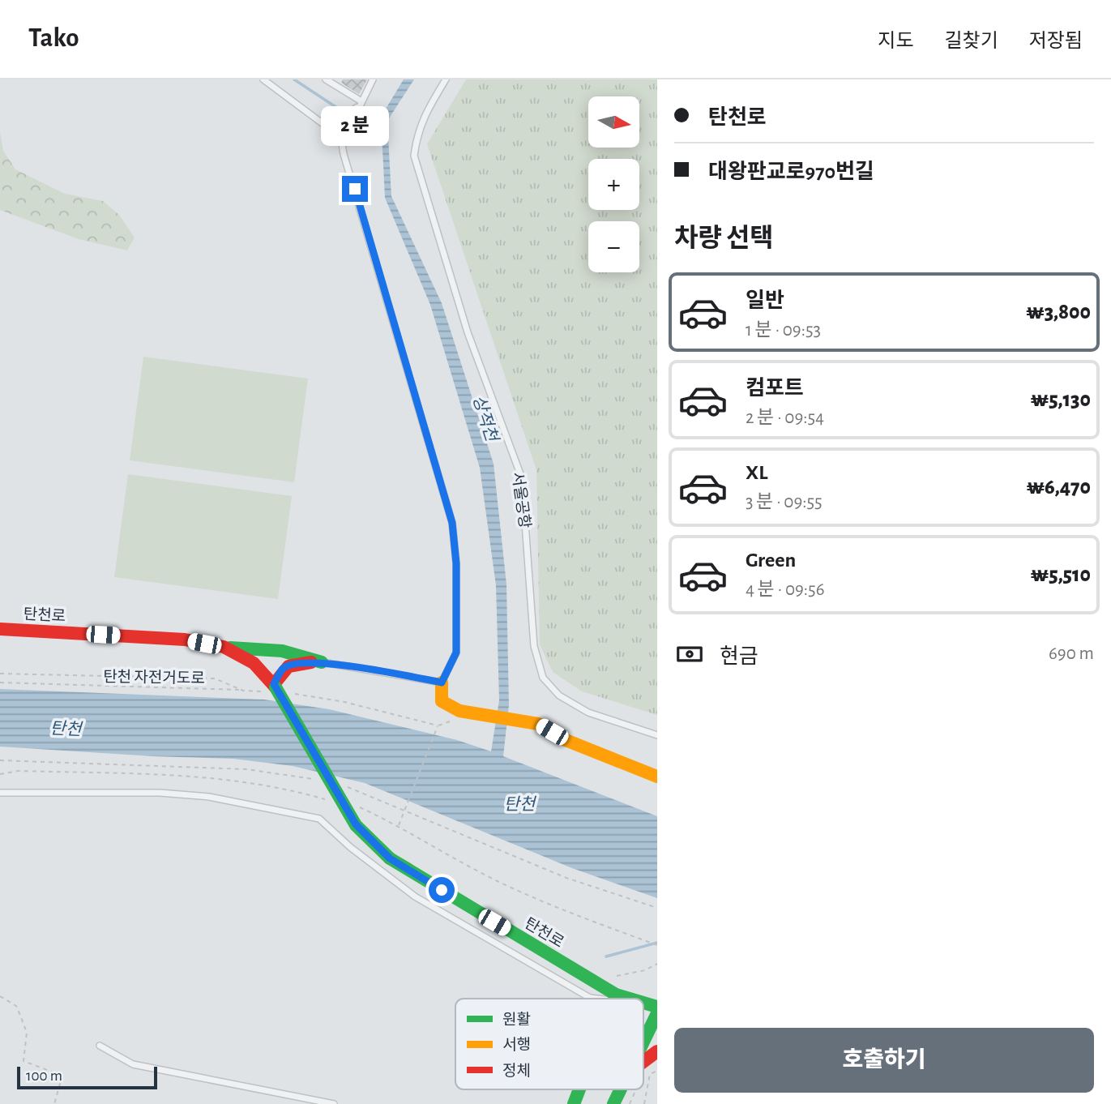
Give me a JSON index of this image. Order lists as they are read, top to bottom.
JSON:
{
  "streets": {
    "main road": ["탄천로"],
    "lane": ["서울공항"],
    "path": ["탄천 자전거도로"]
  },
  "crossings": [
    ["탄천로", "탄천 자전거도로"]
  ],
  "water": ["상적천", "탄천"],
  "legend": ["원활", "서행", "정체"],
  "scale_bar": "100 m",
  "north": "right",
  "page": {
    "header": "Tako",
    "nav": ["지도", "길찾기", "저장됨"],
    "banner": ["탄천로", "대왕판교로970번길"],
    "map_buttons": ["+", "−"],
    "bubble": "2 분",
    "heading": "차량 선택",
    "list": [
      {
        "name": "일반",
        "note": "1 분 · 09:53",
        "value": "₩3,800"
      },
      {
        "name": "컴포트",
        "note": "2 분 · 09:54",
        "value": "₩5,130"
      },
      {
        "name": "XL",
        "note": "3 분 · 09:55",
        "value": "₩6,470"
      },
      {
        "name": "Green",
        "note": "4 분 · 09:56",
        "value": "₩5,510"
      }
    ],
    "pay": ["현금", "690 m"],
    "buttons": "호출하기",
    "scale": "100 m"
  }
}
